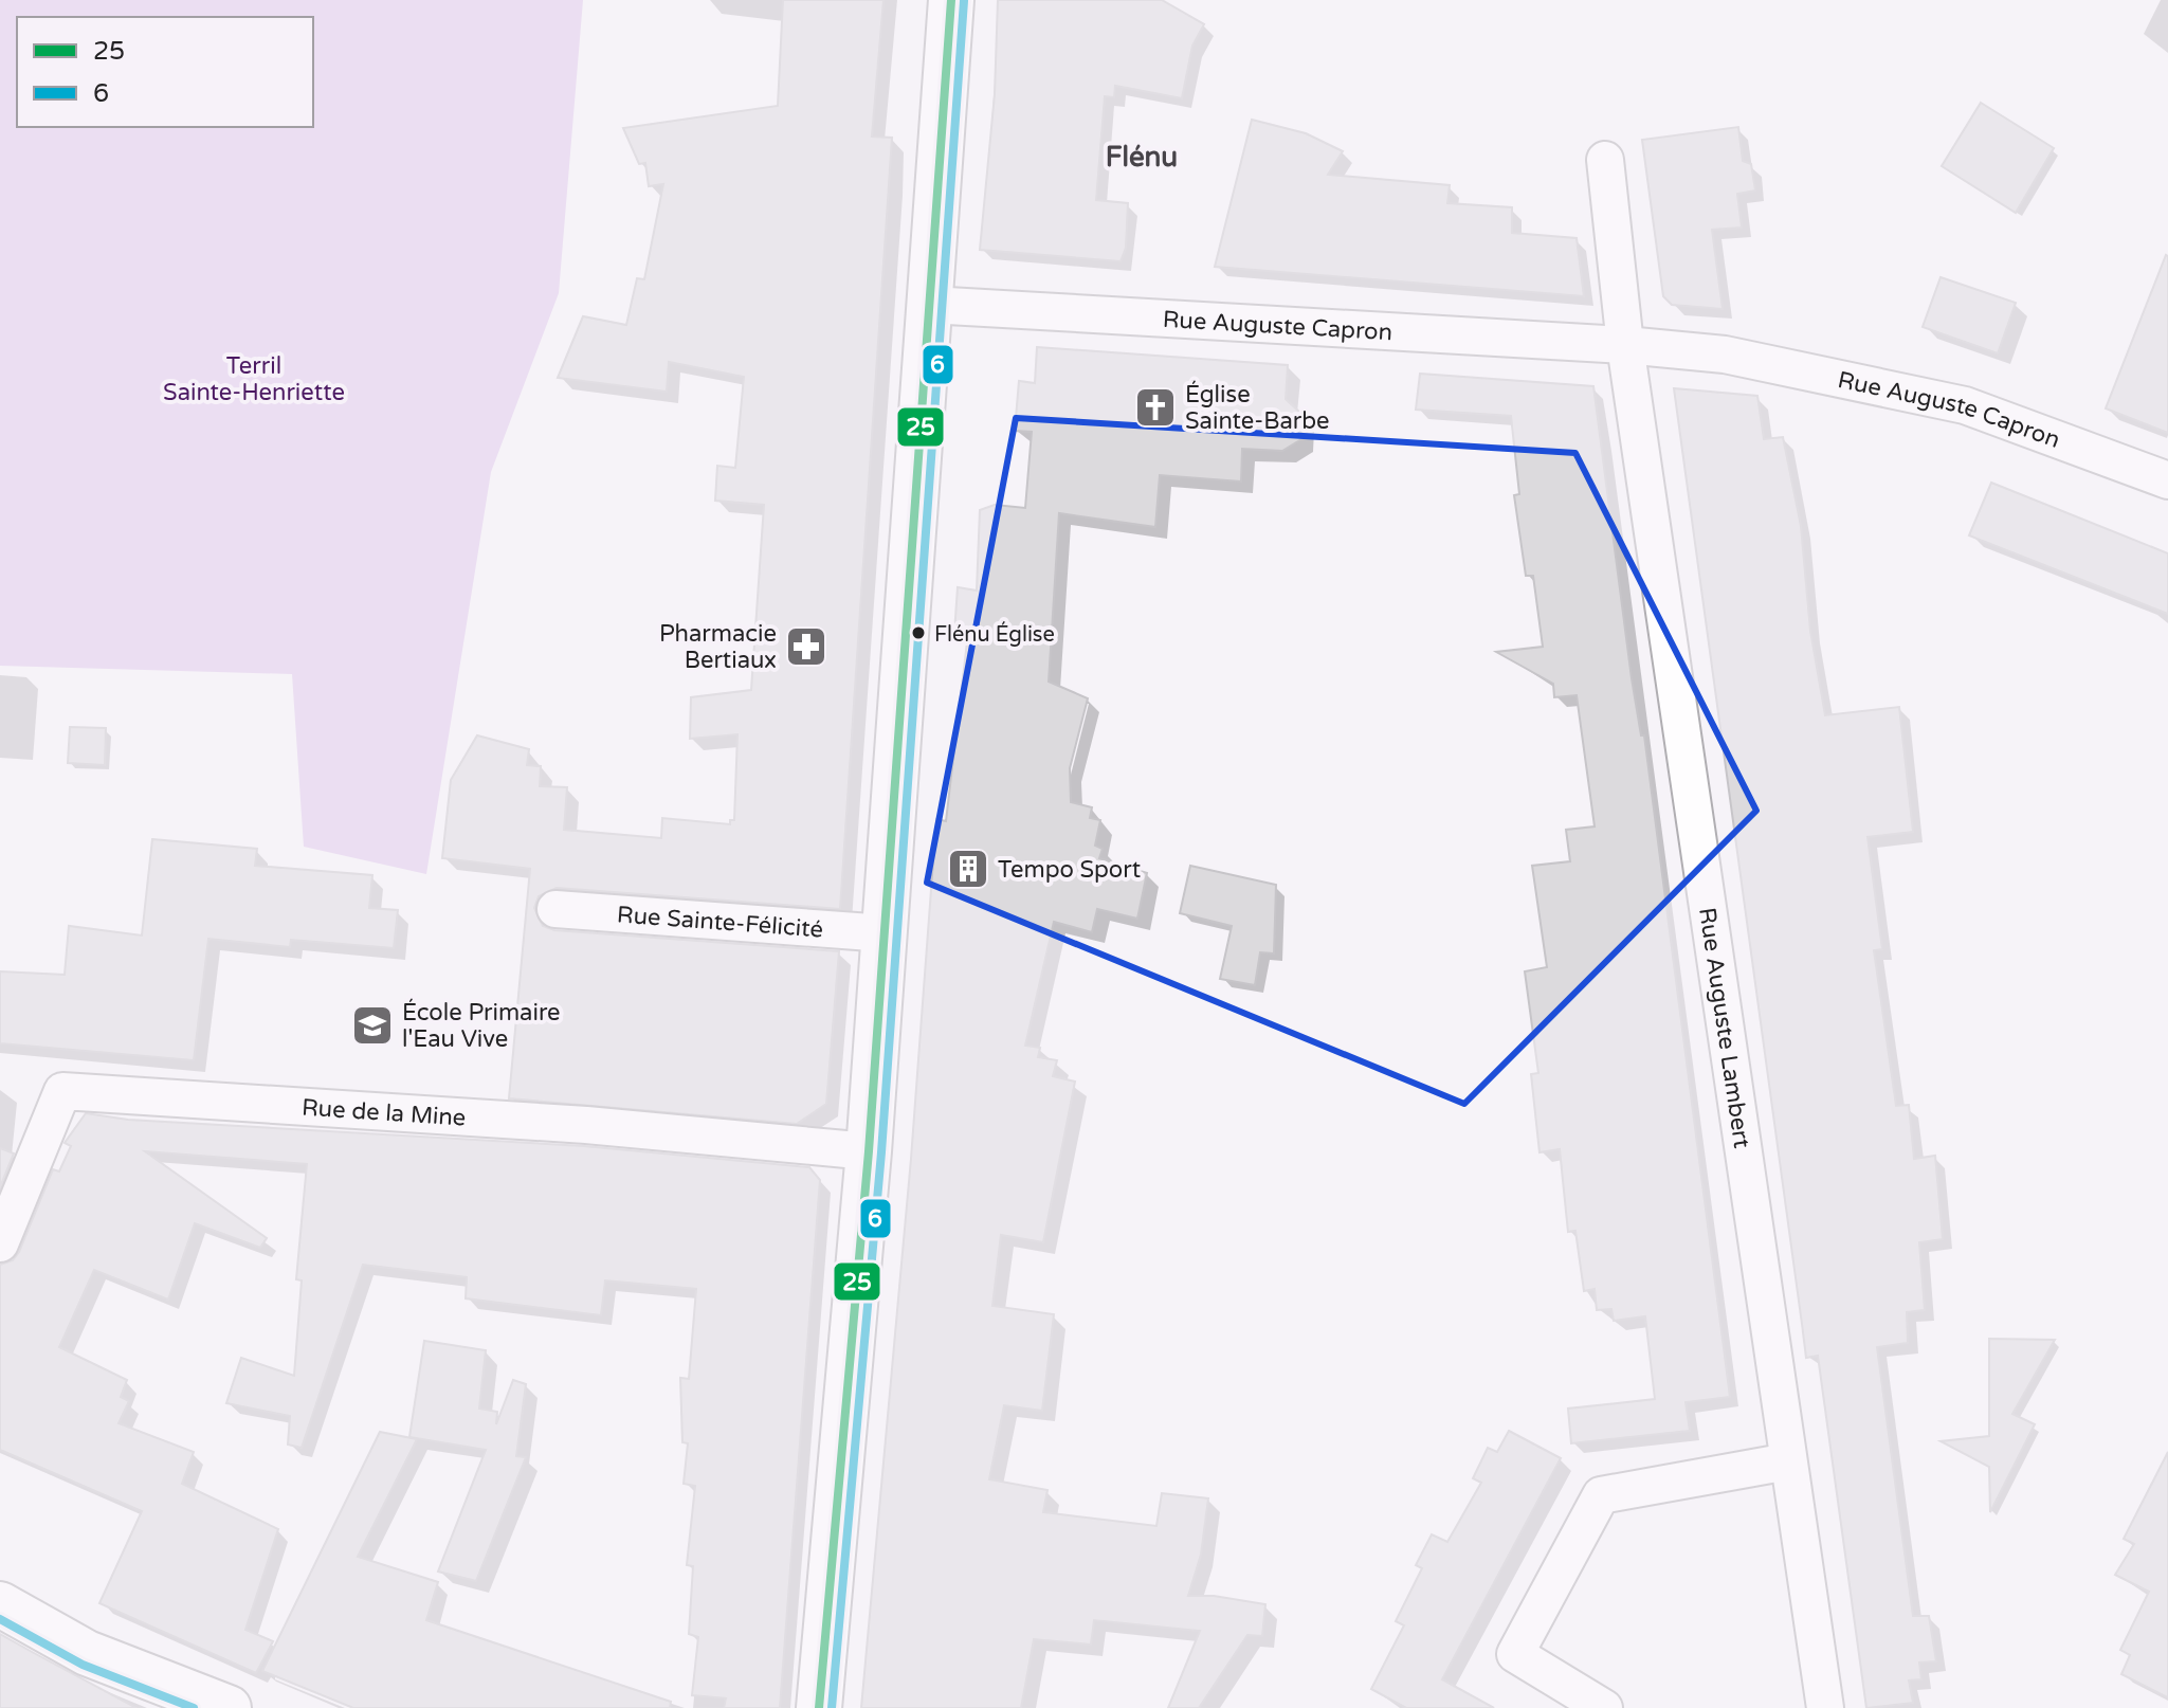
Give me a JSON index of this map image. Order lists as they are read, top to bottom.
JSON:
{
  "streets": {
    "street": [
      "Rue Auguste Capron",
      "Rue Sainte-Félicité",
      "Rue Auguste Lambert",
      "Rue de la Mine"
    ]
  },
  "crossings": [
    ["Rue Auguste Capron", "Rue Auguste Lambert"]
  ],
  "districts": ["Flénu"],
  "parks": ["Terril Sainte-Henriette"],
  "places": {
    "church": ["Église Sainte-Barbe"],
    "other": ["Flénu Église"],
    "pharmacy": ["Pharmacie Bertiaux"],
    "building": ["Tempo Sport"],
    "school or university": ["École Primaire l'Eau Vive"]
  },
  "lines": ["transit line 25", "transit line 6"],
  "legend": ["25", "6"]
}
